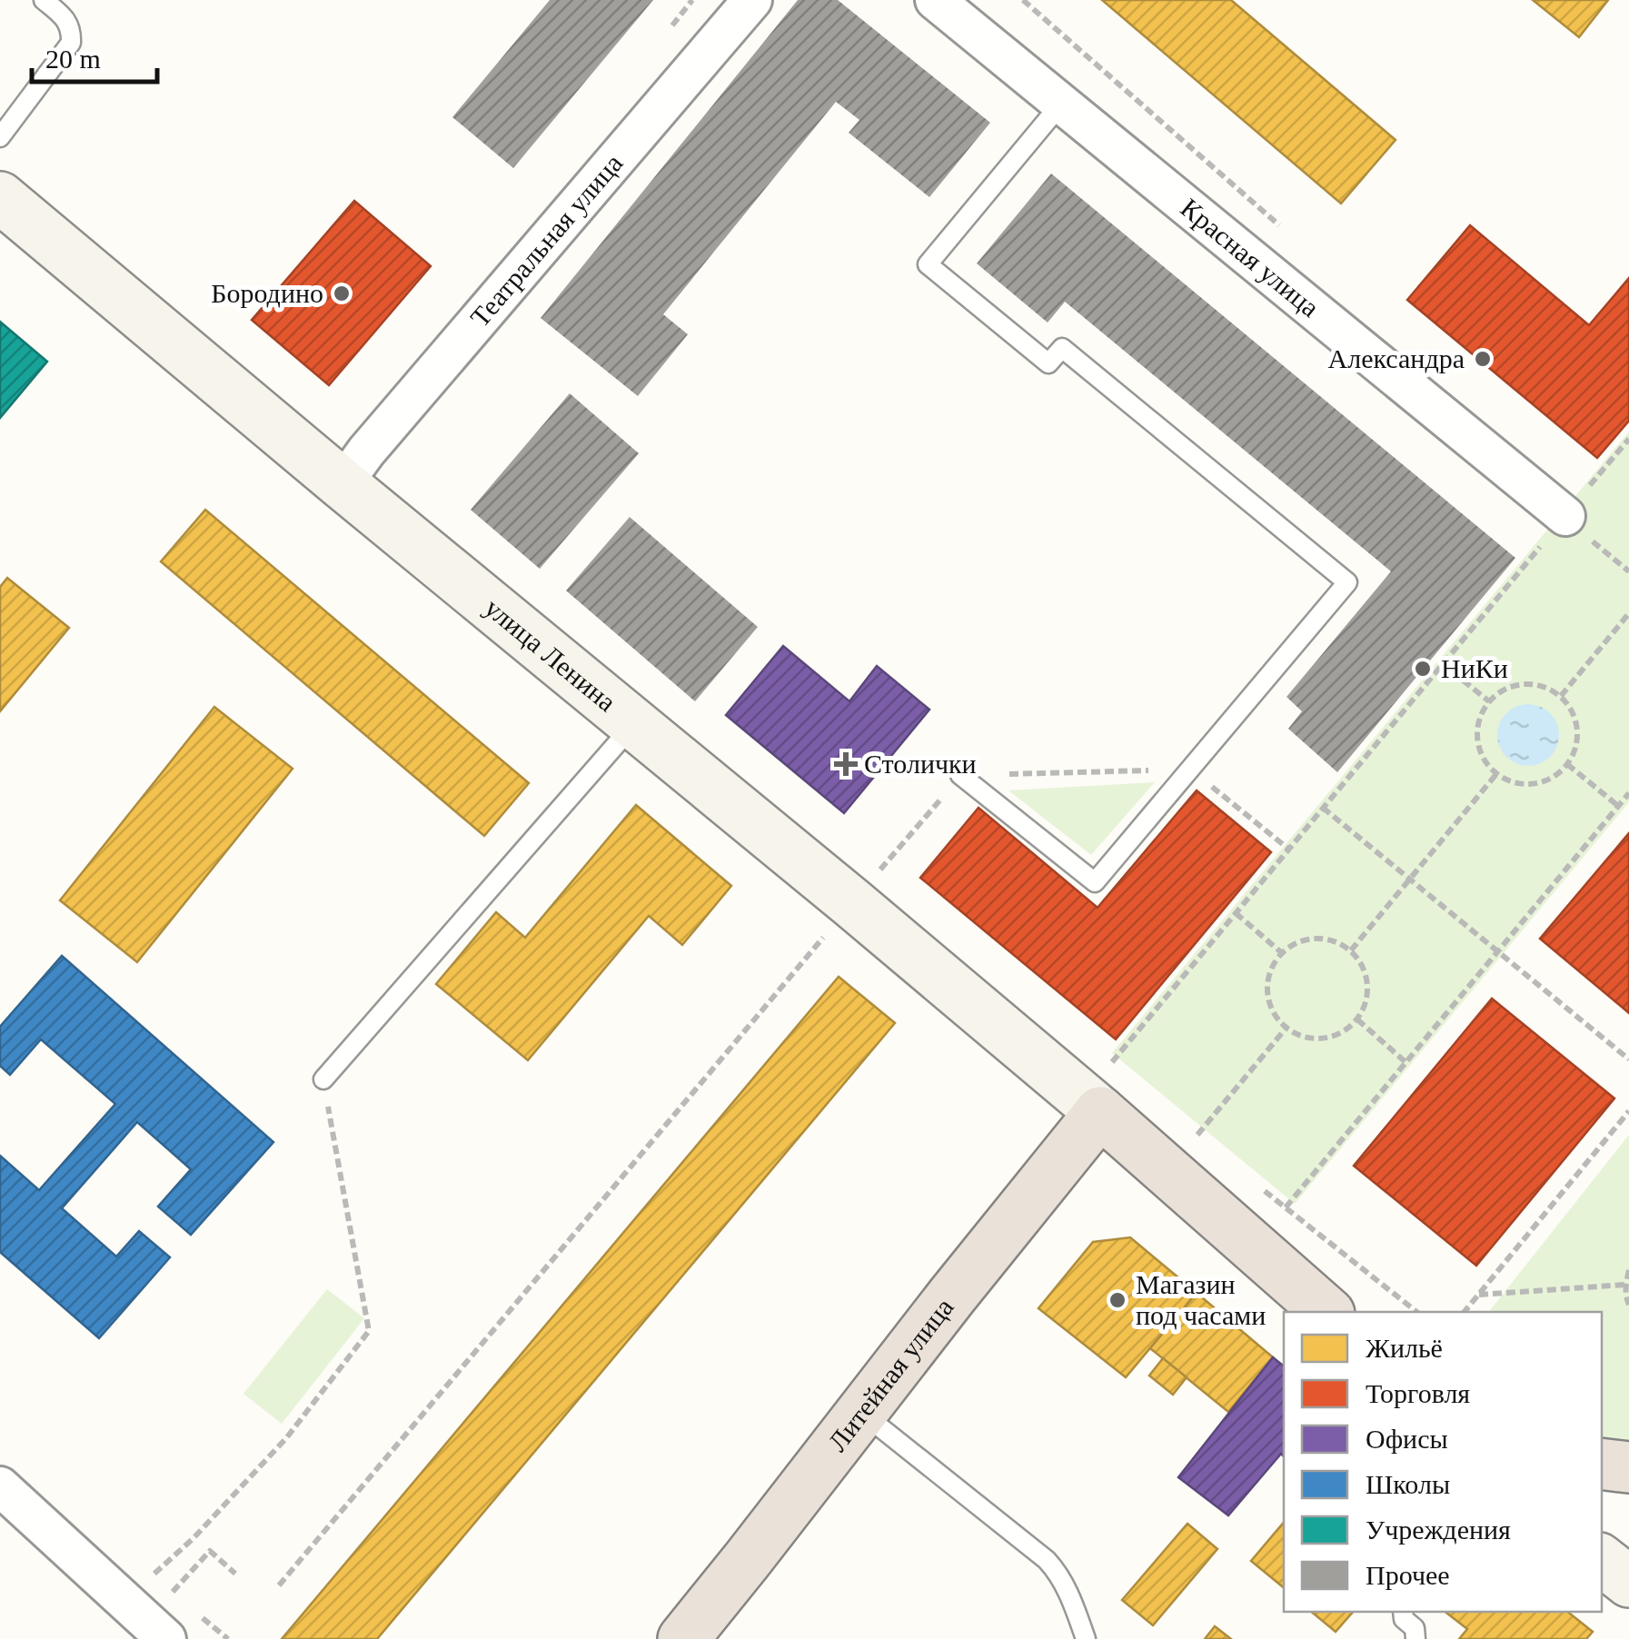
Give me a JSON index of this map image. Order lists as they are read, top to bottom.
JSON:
{
  "streets": {
    "highway": ["Литейная улица"],
    "street": ["Театральная улица", "Красная улица", "улица Ленина"]
  },
  "crossings": [
    ["Театральная улица", "улица Ленина"],
    ["улица Ленина", "Литейная улица"]
  ],
  "places": {
    "other": [
      "Бородино",
      "Александра",
      "НиКи",
      "Магазин под часами"
    ],
    "health": ["Столички"]
  },
  "legend": [
    "Жильё",
    "Торговля",
    "Офисы",
    "Школы",
    "Учреждения",
    "Прочее"
  ],
  "scale_bar": "20 m"
}
